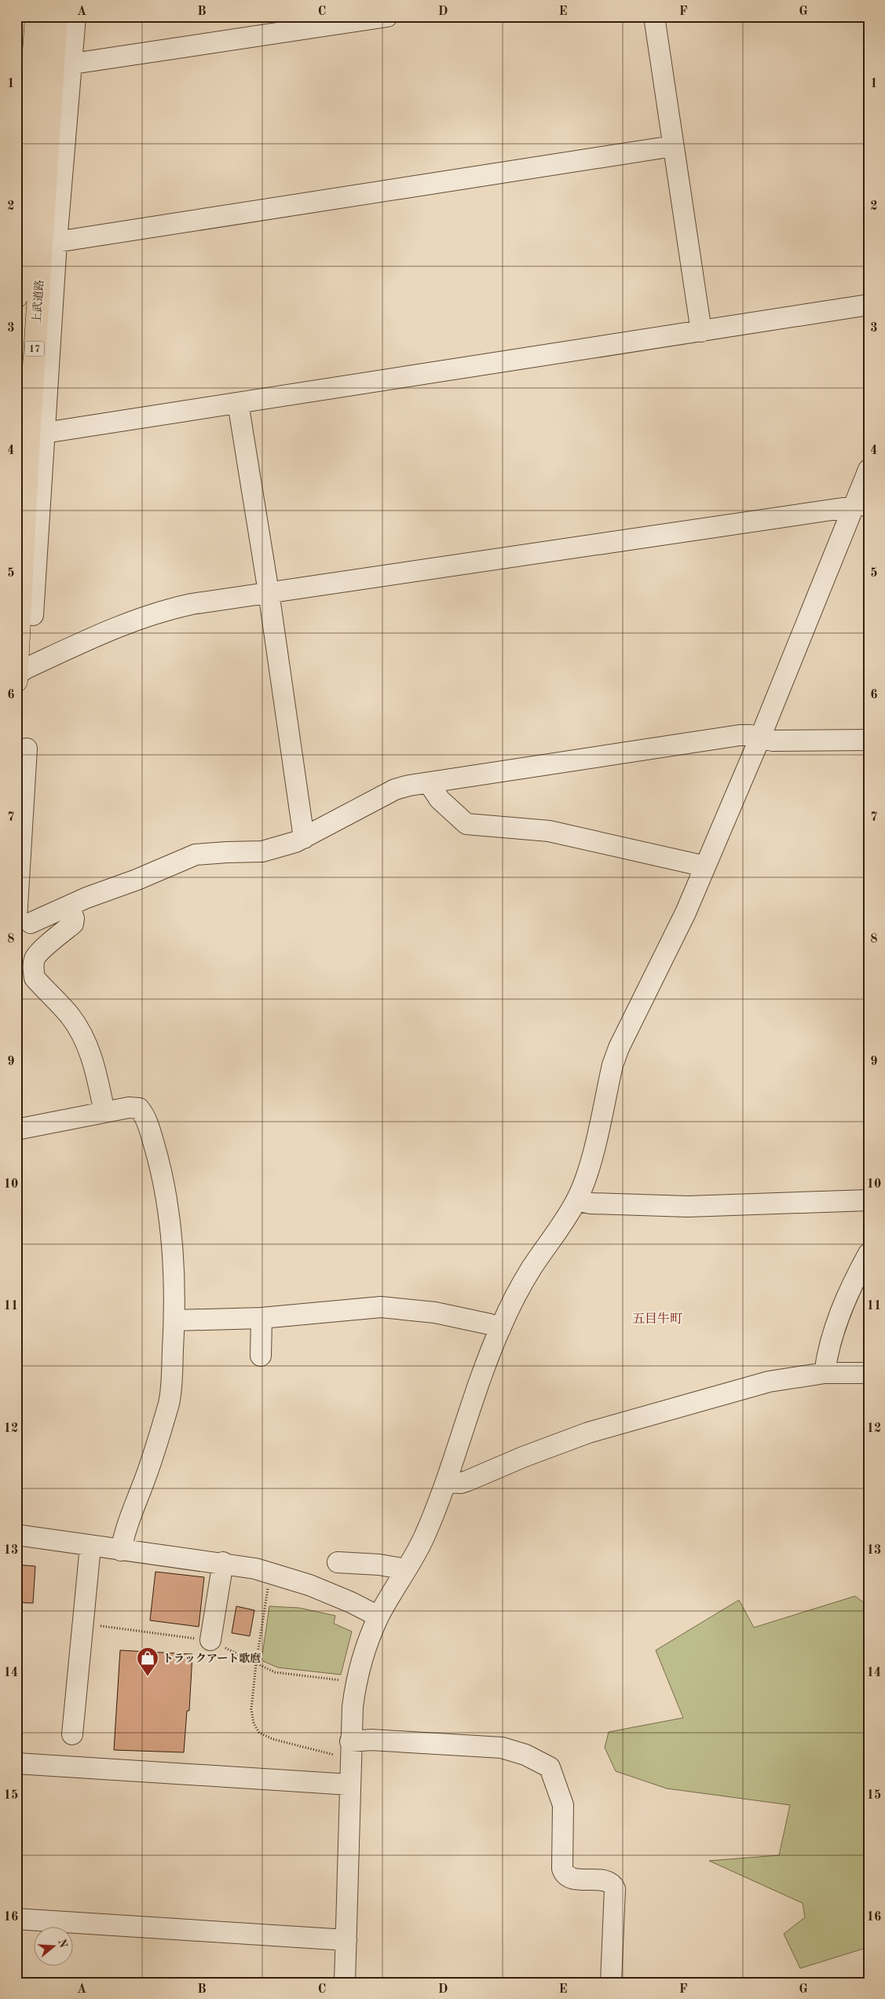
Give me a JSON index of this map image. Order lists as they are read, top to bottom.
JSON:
{
  "streets": {
    "highway": ["上武道路", "17"]
  },
  "districts": ["五目牛町"],
  "places": {
    "shop": ["トラックアート歌麿"]
  },
  "north": "right",
  "grid": {
    "columns": [
      "A",
      "B",
      "C",
      "D",
      "E",
      "F",
      "G"
    ],
    "rows": [
      "1",
      "2",
      "3",
      "4",
      "5",
      "6",
      "7",
      "8",
      "9",
      "10",
      "11",
      "12",
      "13",
      "14",
      "15",
      "16"
    ]
  }
}
